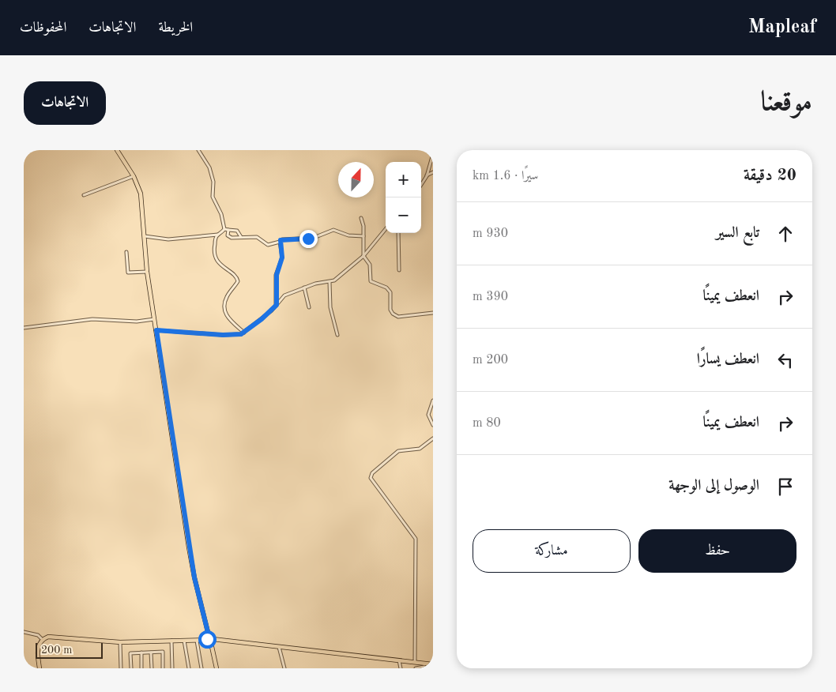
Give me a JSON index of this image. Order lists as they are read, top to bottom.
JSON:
{
  "scale_bar": "200 m",
  "north": "top",
  "page": {
    "header": "Mapleaf",
    "nav": ["الخريطة", "الاتجاهات", "المحفوظات"],
    "title": "موقعنا",
    "buttons": [
      "الاتجاهات",
      ["حفظ", "مشاركة"]
    ],
    "heading": ["20 دقيقة", "سيرًا · 1.6 km"],
    "map_buttons": ["+", "−"],
    "list": [
      ["تابع السير", "930 m"],
      ["انعطف يمينًا", "390 m"],
      ["انعطف يسارًا", "200 m"],
      ["انعطف يمينًا", "80 m"],
      "الوصول إلى الوجهة"
    ],
    "scale": "200 m"
  }
}
